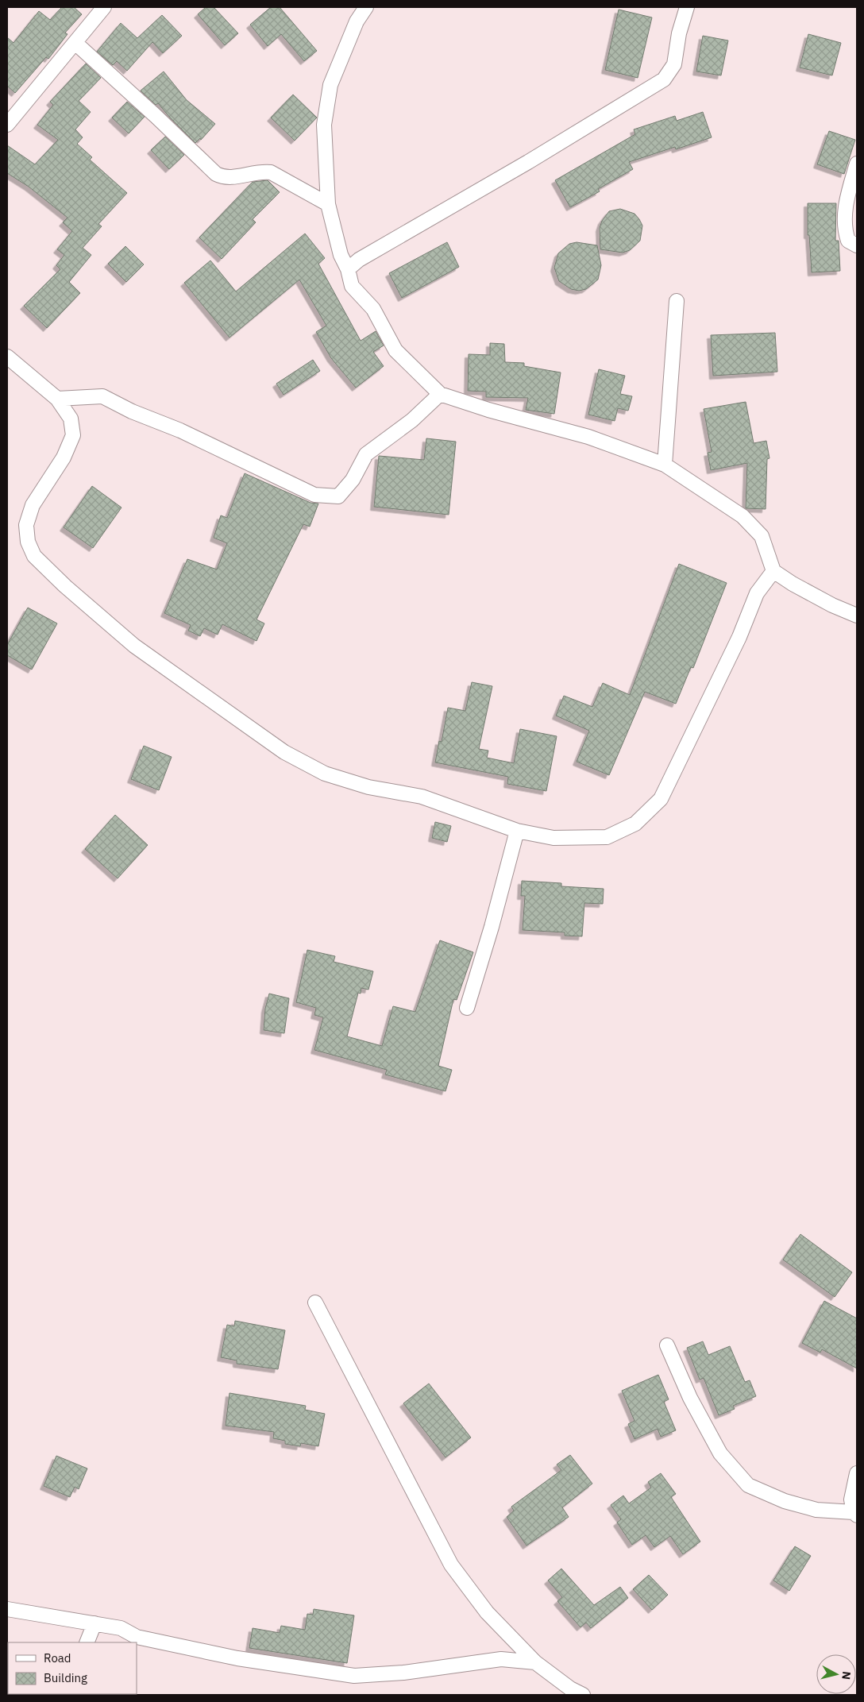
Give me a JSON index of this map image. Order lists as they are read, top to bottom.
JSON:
{
  "legend": ["Road", "Building"],
  "north": "right"
}
